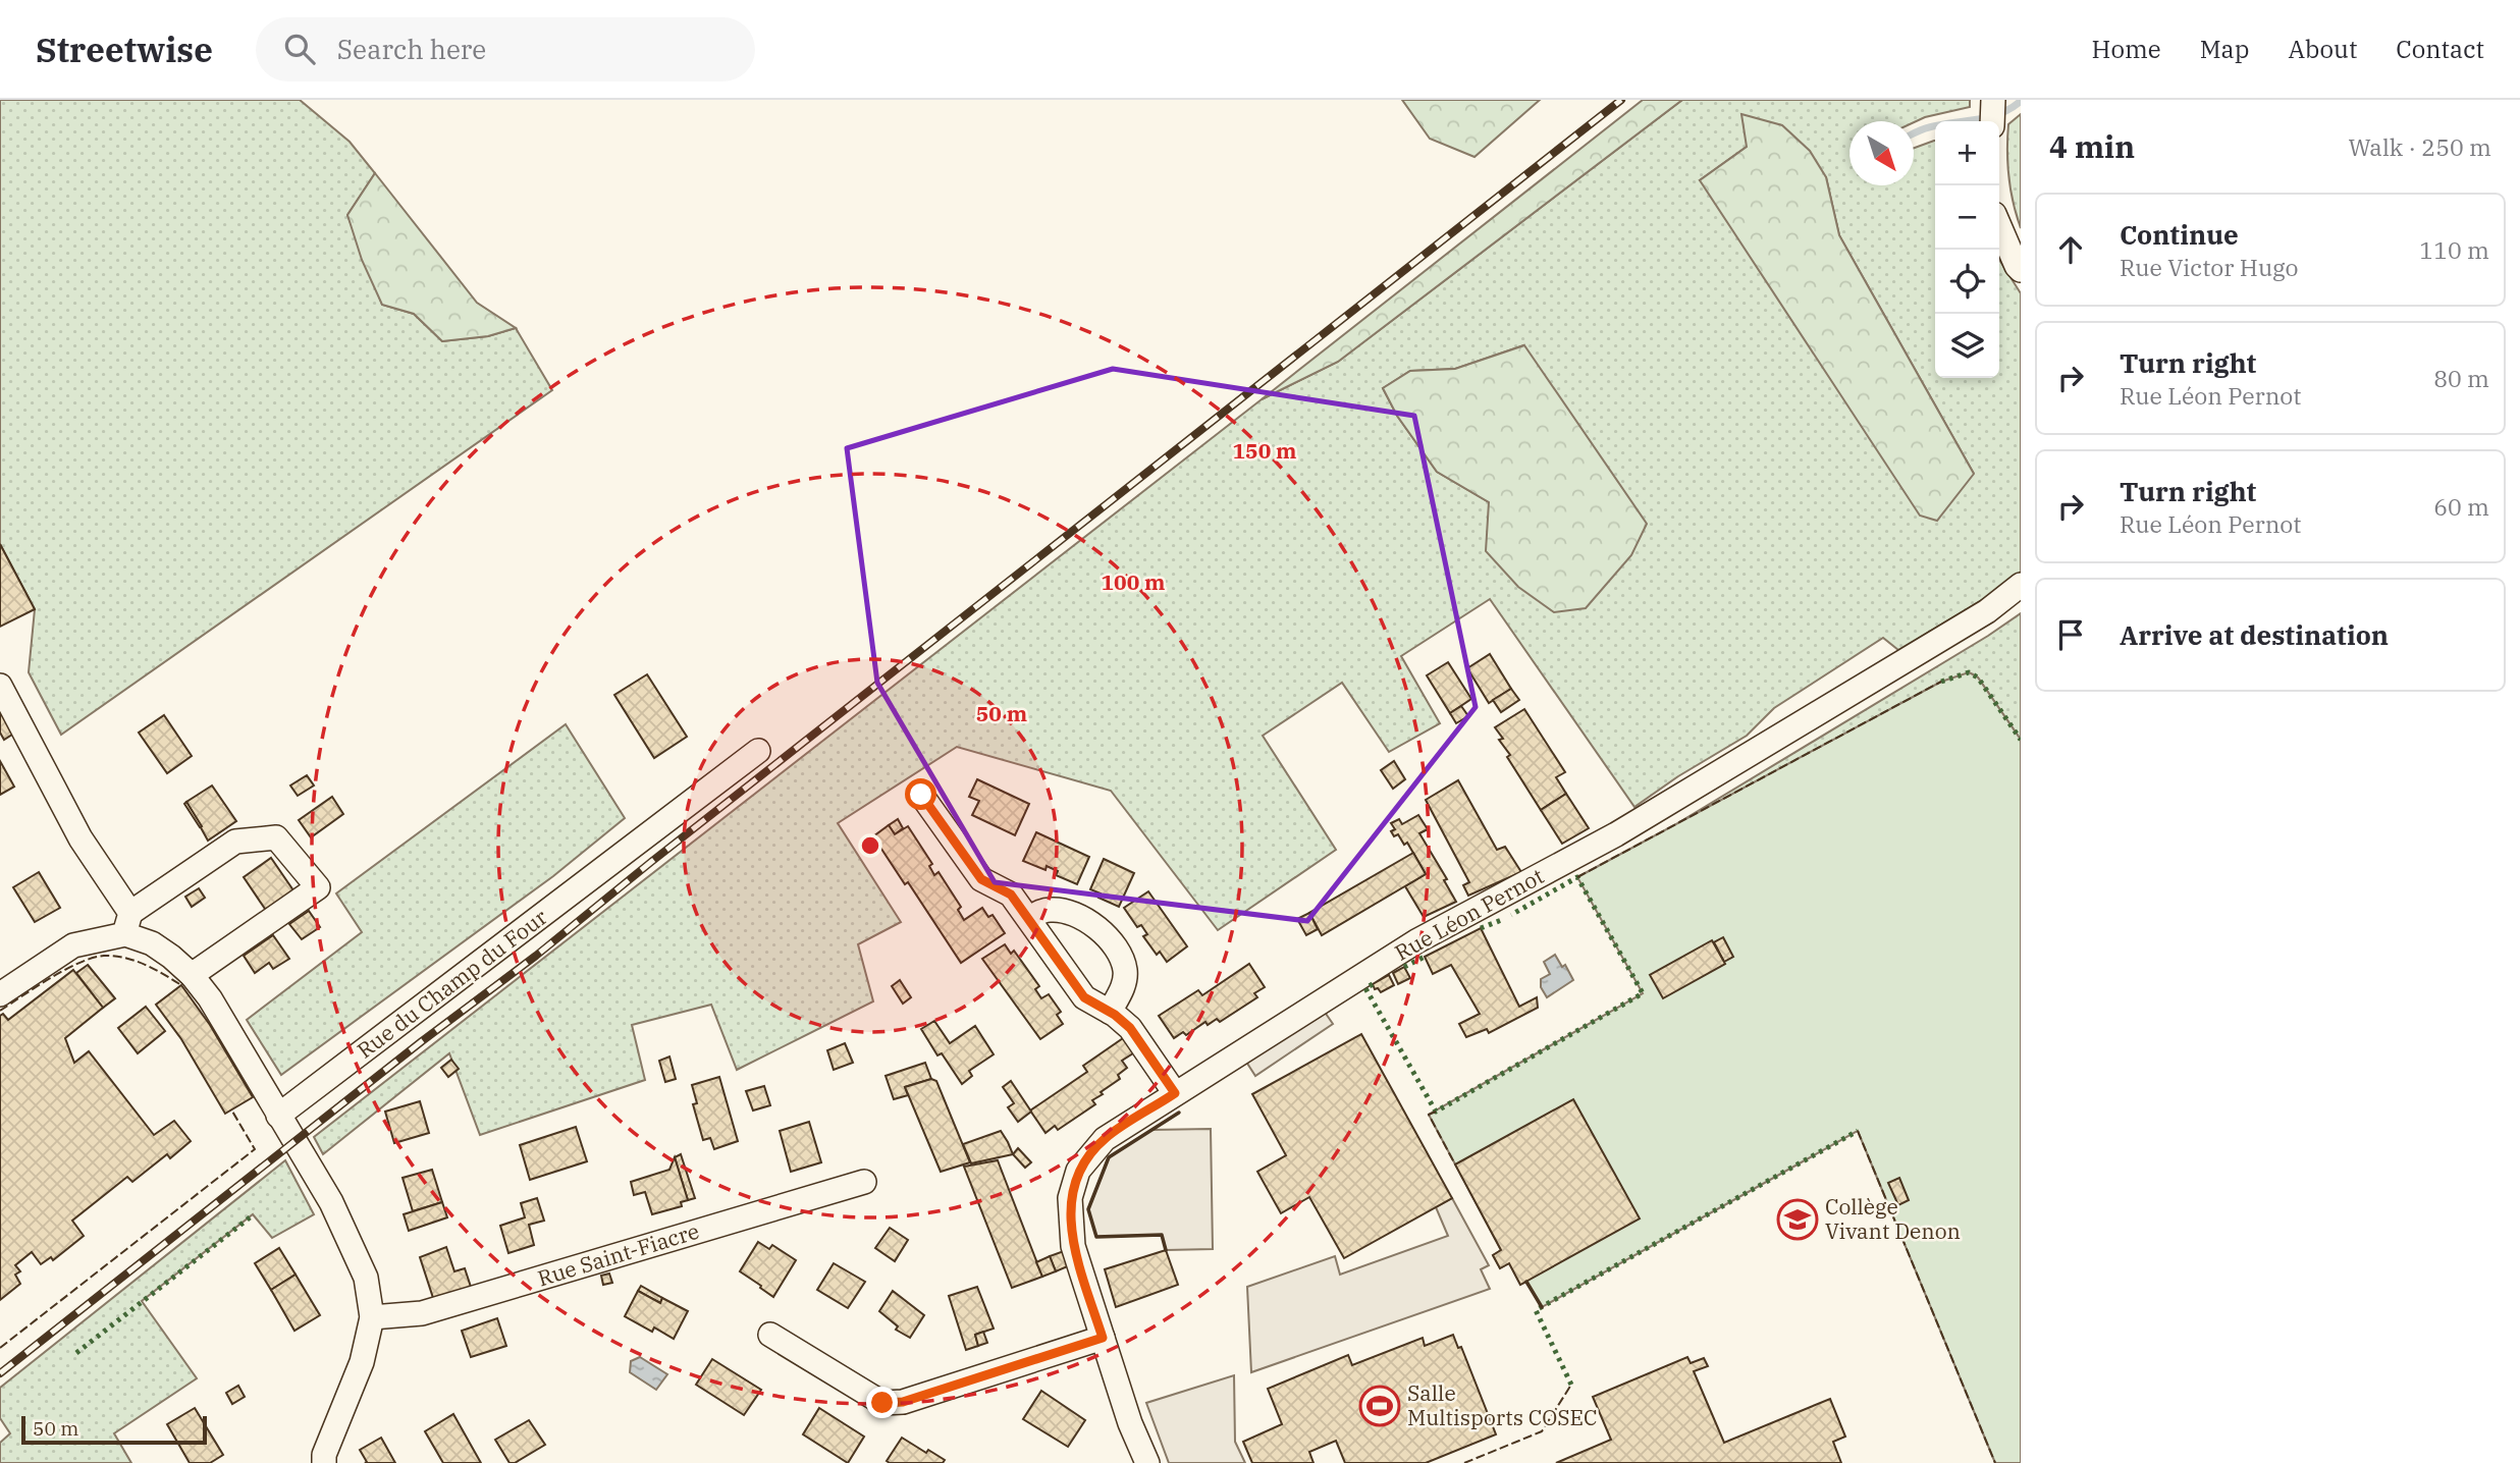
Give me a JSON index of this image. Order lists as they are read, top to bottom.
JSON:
{
  "streets": {
    "street": ["Rue Léon Pernot", "Rue du Champ du Four", "Rue Saint-Fiacre"]
  },
  "places": {
    "school or university": ["Collège Vivant Denon"],
    "sports": ["Salle Multisports COSEC"]
  },
  "scale_bar": "50 m",
  "north": "bottom right",
  "page": {
    "header": "Streetwise",
    "search": "Search here",
    "nav": [
      "Home",
      "Map",
      "About",
      "Contact"
    ],
    "heading": ["4 min", "Walk · 250 m"],
    "map_buttons": ["+", "−"],
    "list": [
      ["Continue", "Rue Victor Hugo", "110 m"],
      ["Turn right", "Rue Léon Pernot", "80 m"],
      ["Turn right", "Rue Léon Pernot", "60 m"],
      "Arrive at destination"
    ],
    "scale": "50 m"
  },
  "rings": ["150 m", "100 m", "50 m"]
}
